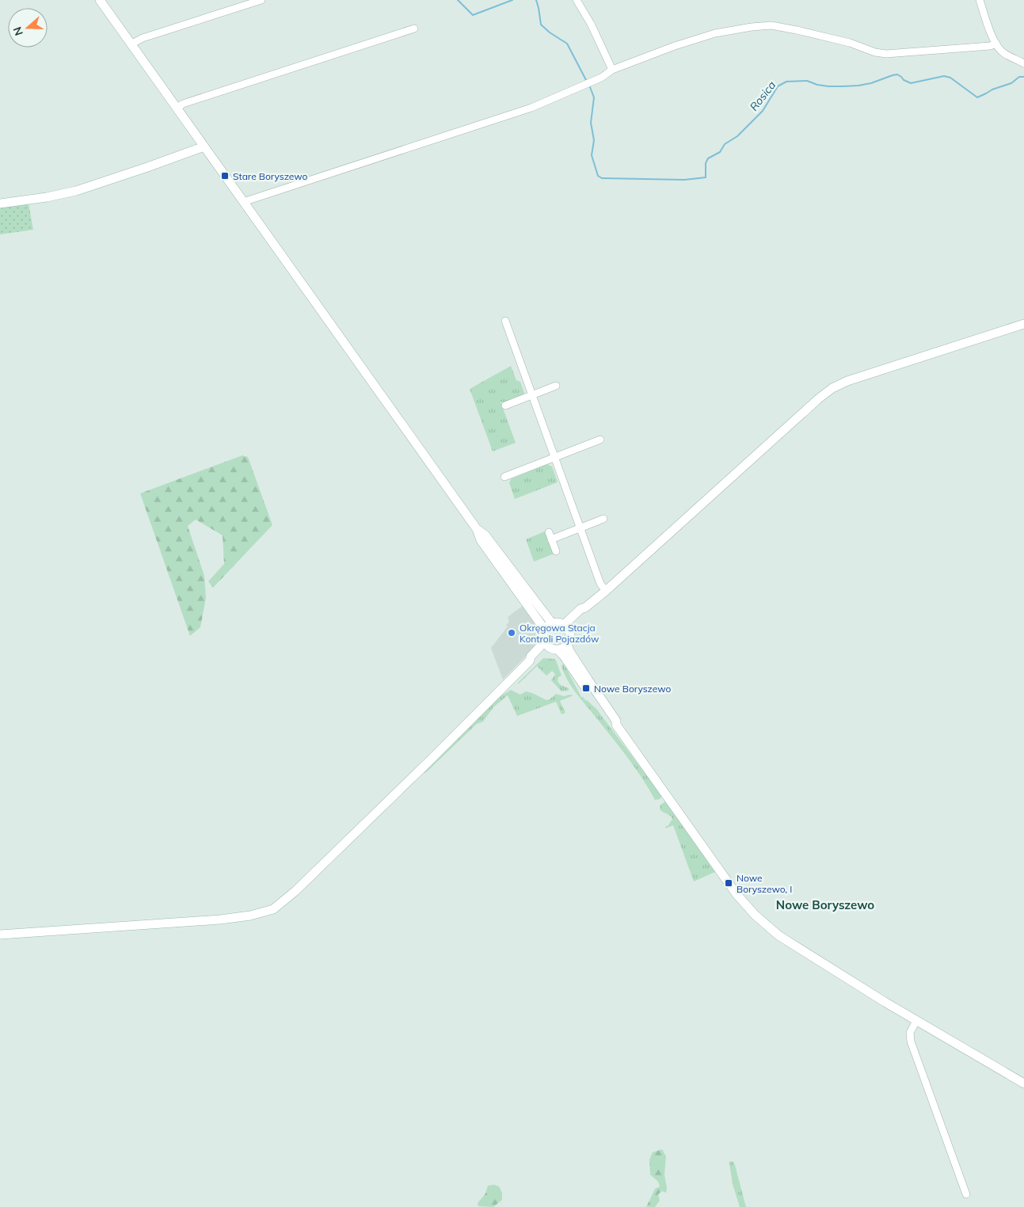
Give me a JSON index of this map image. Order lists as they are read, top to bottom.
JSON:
{
  "districts": ["Nowe Boryszewo"],
  "water": ["Rosica"],
  "places": {
    "transit": ["Stare Boryszewo", "Nowe Boryszewo", "Nowe Boryszewo, I"],
    "other": ["Okręgowa Stacja Kontroli Pojazdów"]
  },
  "north": "left"
}
